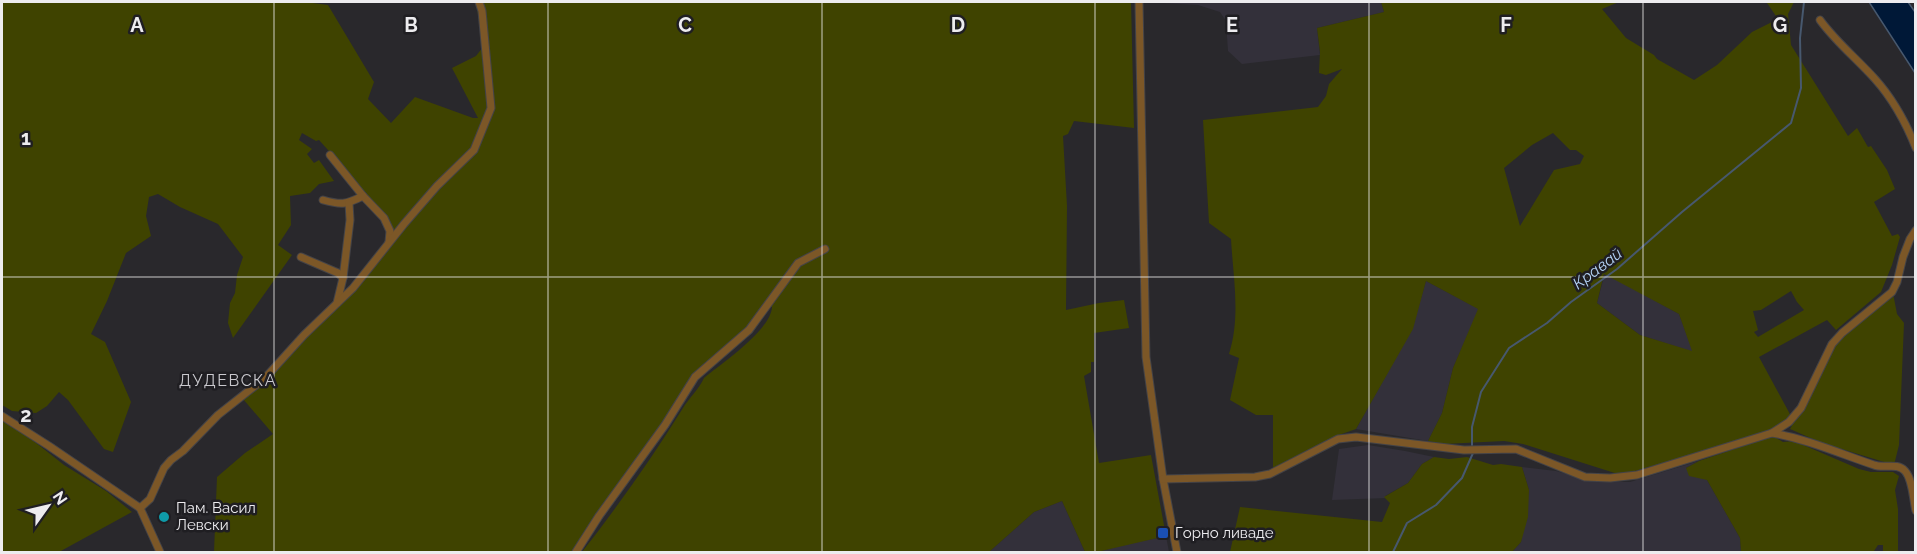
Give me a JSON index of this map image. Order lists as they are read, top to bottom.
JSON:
{
  "districts": ["ДУДЕВСКА"],
  "water": ["Кравай"],
  "places": {
    "other": ["Пам. Васил Левски"],
    "transit": ["Горно ливаде"]
  },
  "north": "top right",
  "grid": {
    "columns": [
      "A",
      "B",
      "C",
      "D",
      "E",
      "F",
      "G"
    ],
    "rows": ["1", "2"]
  }
}
